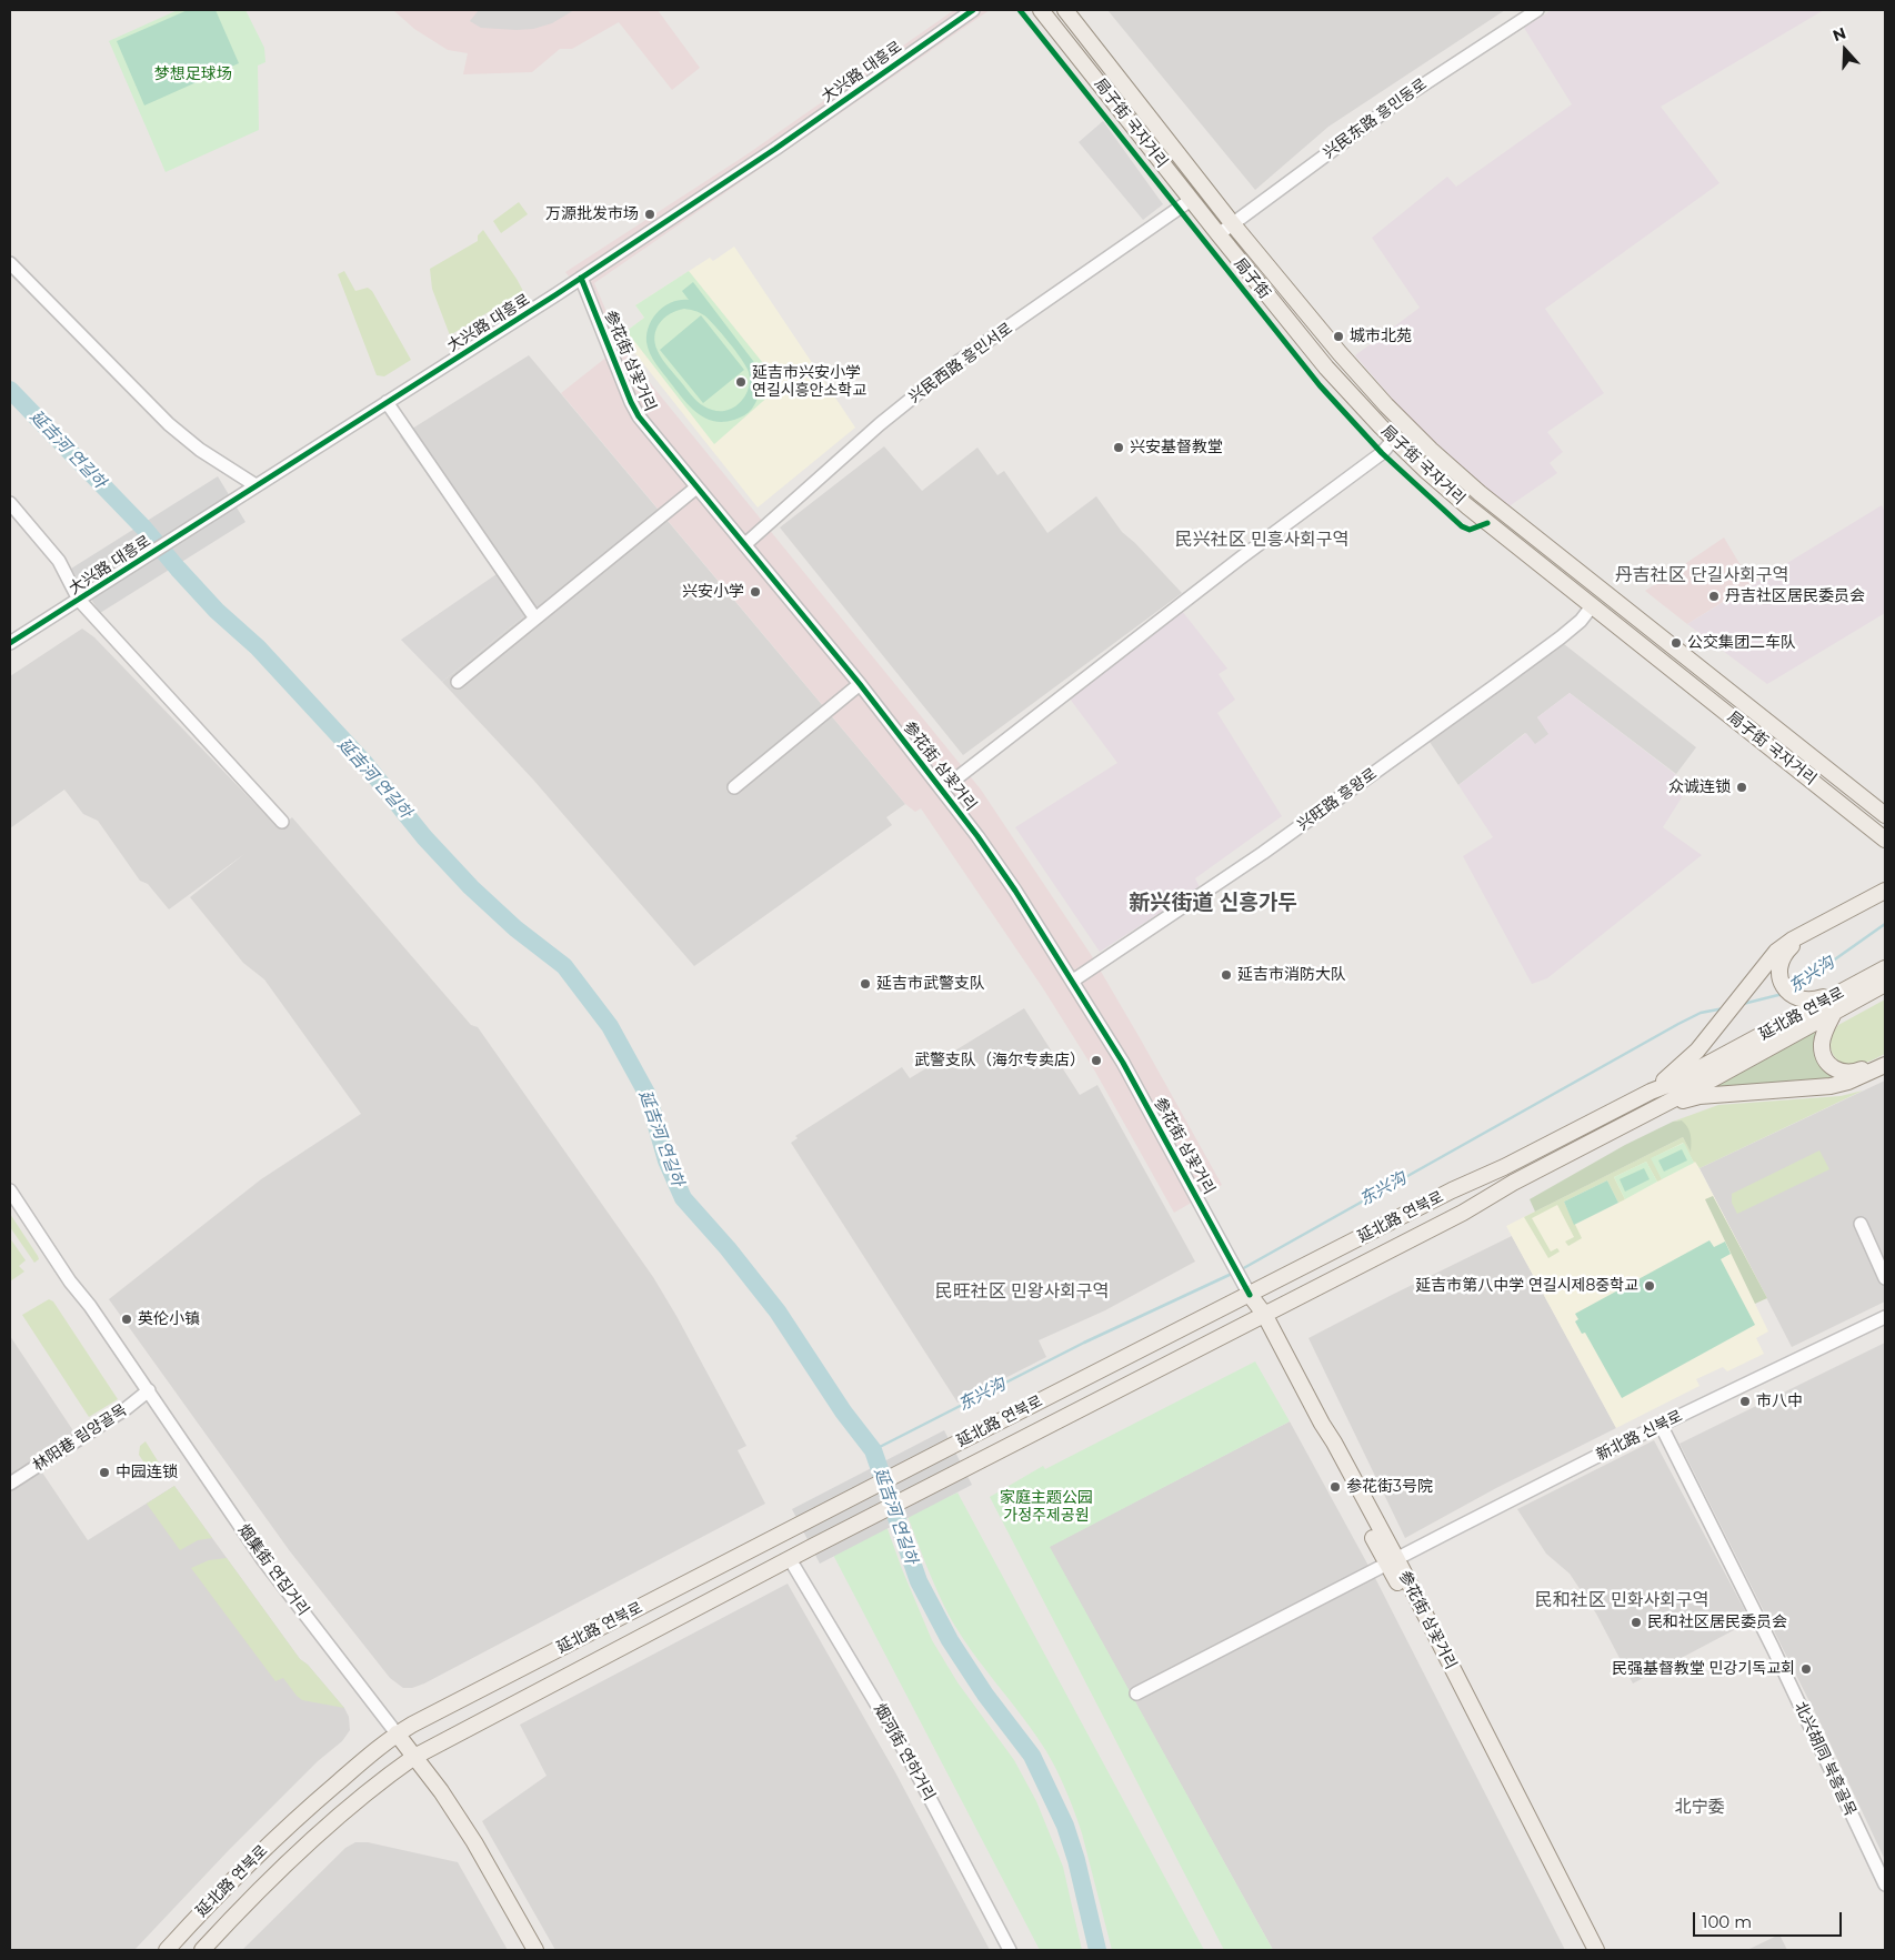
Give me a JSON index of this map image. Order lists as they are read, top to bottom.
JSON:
{
  "streets": {
    "main road": [
      "局子街 국자거리",
      "参花街 삼꽃거리",
      "延北路 연북로",
      "烟集街 연집거리"
    ],
    "street": [
      "大兴路 대흥로",
      "兴民东路 흥민동로",
      "兴民西路 흥민서로",
      "兴旺路 흥왕로",
      "新北路 신북로",
      "林阳巷 림양골목",
      "烟河街 연하거리",
      "北兴胡同 북흥골목"
    ],
    "cycle path": ["局子街"]
  },
  "crossings": [
    ["大兴路 대흥로", "参花街 삼꽃거리"],
    ["兴民东路 흥민동로", "局子街 국자거리"],
    ["局子街 국자거리", "兴民西路 흥민서로"],
    ["局子街 국자거리", "兴旺路 흥왕로"],
    ["参花街 삼꽃거리", "兴民西路 흥민서로"],
    ["参花街 삼꽃거리", "兴旺路 흥왕로"],
    ["参花街 삼꽃거리", "延北路 연북로"],
    ["参花街 삼꽃거리", "新北路 신북로"],
    ["延北路 연북로", "烟集街 연집거리"],
    ["延北路 연북로", "烟河街 연하거리"],
    ["新北路 신북로", "北兴胡同 북흥골목"],
    ["林阳巷 림양골목", "烟集街 연집거리"]
  ],
  "districts": [
    "民兴社区 민흥사회구역",
    "丹吉社区 단길사회구역",
    "新兴街道 신흥가두",
    "民旺社区 민왕사회구역",
    "民和社区 민화사회구역",
    "北宁委"
  ],
  "water": ["延吉河 연길하", "东兴沟"],
  "parks": ["梦想足球场", "家庭主题公园 가정주제공원"],
  "places": [
    "万源批发市场",
    "城市北苑",
    "延吉市兴安小学 연길시흥안소학교",
    "兴安基督教堂",
    "兴安小学",
    "丹吉社区居民委员会",
    "公交集团二车队",
    "众诚连锁",
    "延吉市消防大队",
    "延吉市武警支队",
    "武警支队（海尔专卖店）",
    "延吉市第八中学 연길시제8중학교",
    "英伦小镇",
    "市八中",
    "中园连锁",
    "参花街3号院",
    "民和社区居民委员会",
    "民强基督教堂 민강기독교회"
  ],
  "scale_bar": "100 m",
  "north": "top"
}
